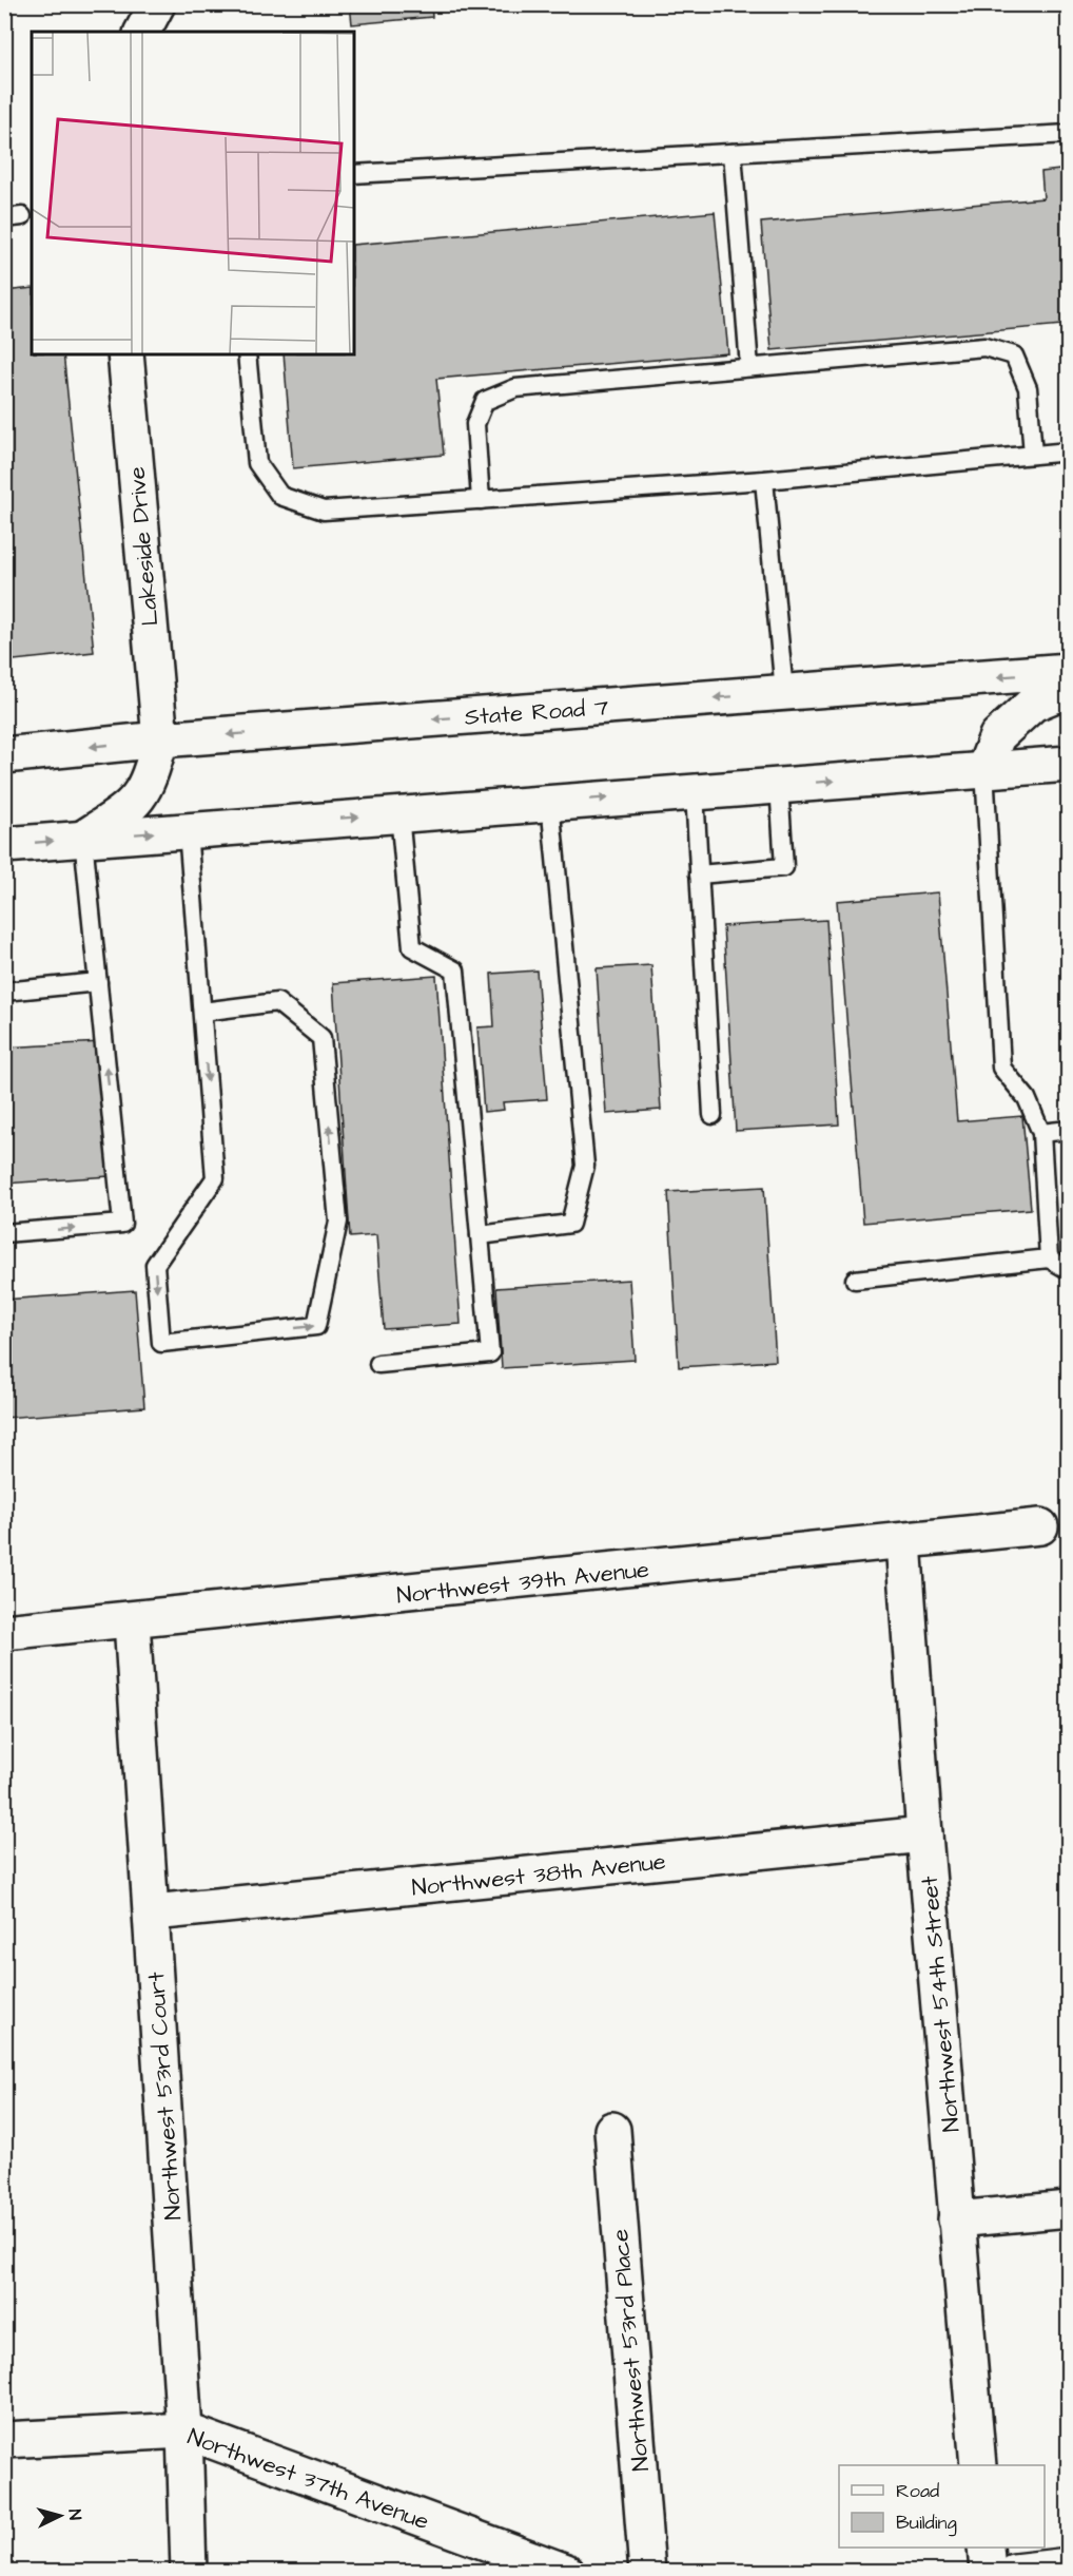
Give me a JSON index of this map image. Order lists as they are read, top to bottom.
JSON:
{
  "streets": {
    "street": [
      "Lakeside Drive",
      "State Road 7",
      "Northwest 39th Avenue",
      "Northwest 38th Avenue",
      "Northwest 54th Street",
      "Northwest 53rd Court",
      "Northwest 53rd Place",
      "Northwest 37th Avenue"
    ]
  },
  "crossings": [
    ["Lakeside Drive", "State Road 7"],
    ["Northwest 39th Avenue", "Northwest 54th Street"],
    ["Northwest 39th Avenue", "Northwest 53rd Court"],
    ["Northwest 38th Avenue", "Northwest 54th Street"],
    ["Northwest 38th Avenue", "Northwest 53rd Court"],
    ["Northwest 53rd Court", "Northwest 37th Avenue"]
  ],
  "legend": ["Road", "Building"],
  "north": "right"
}
